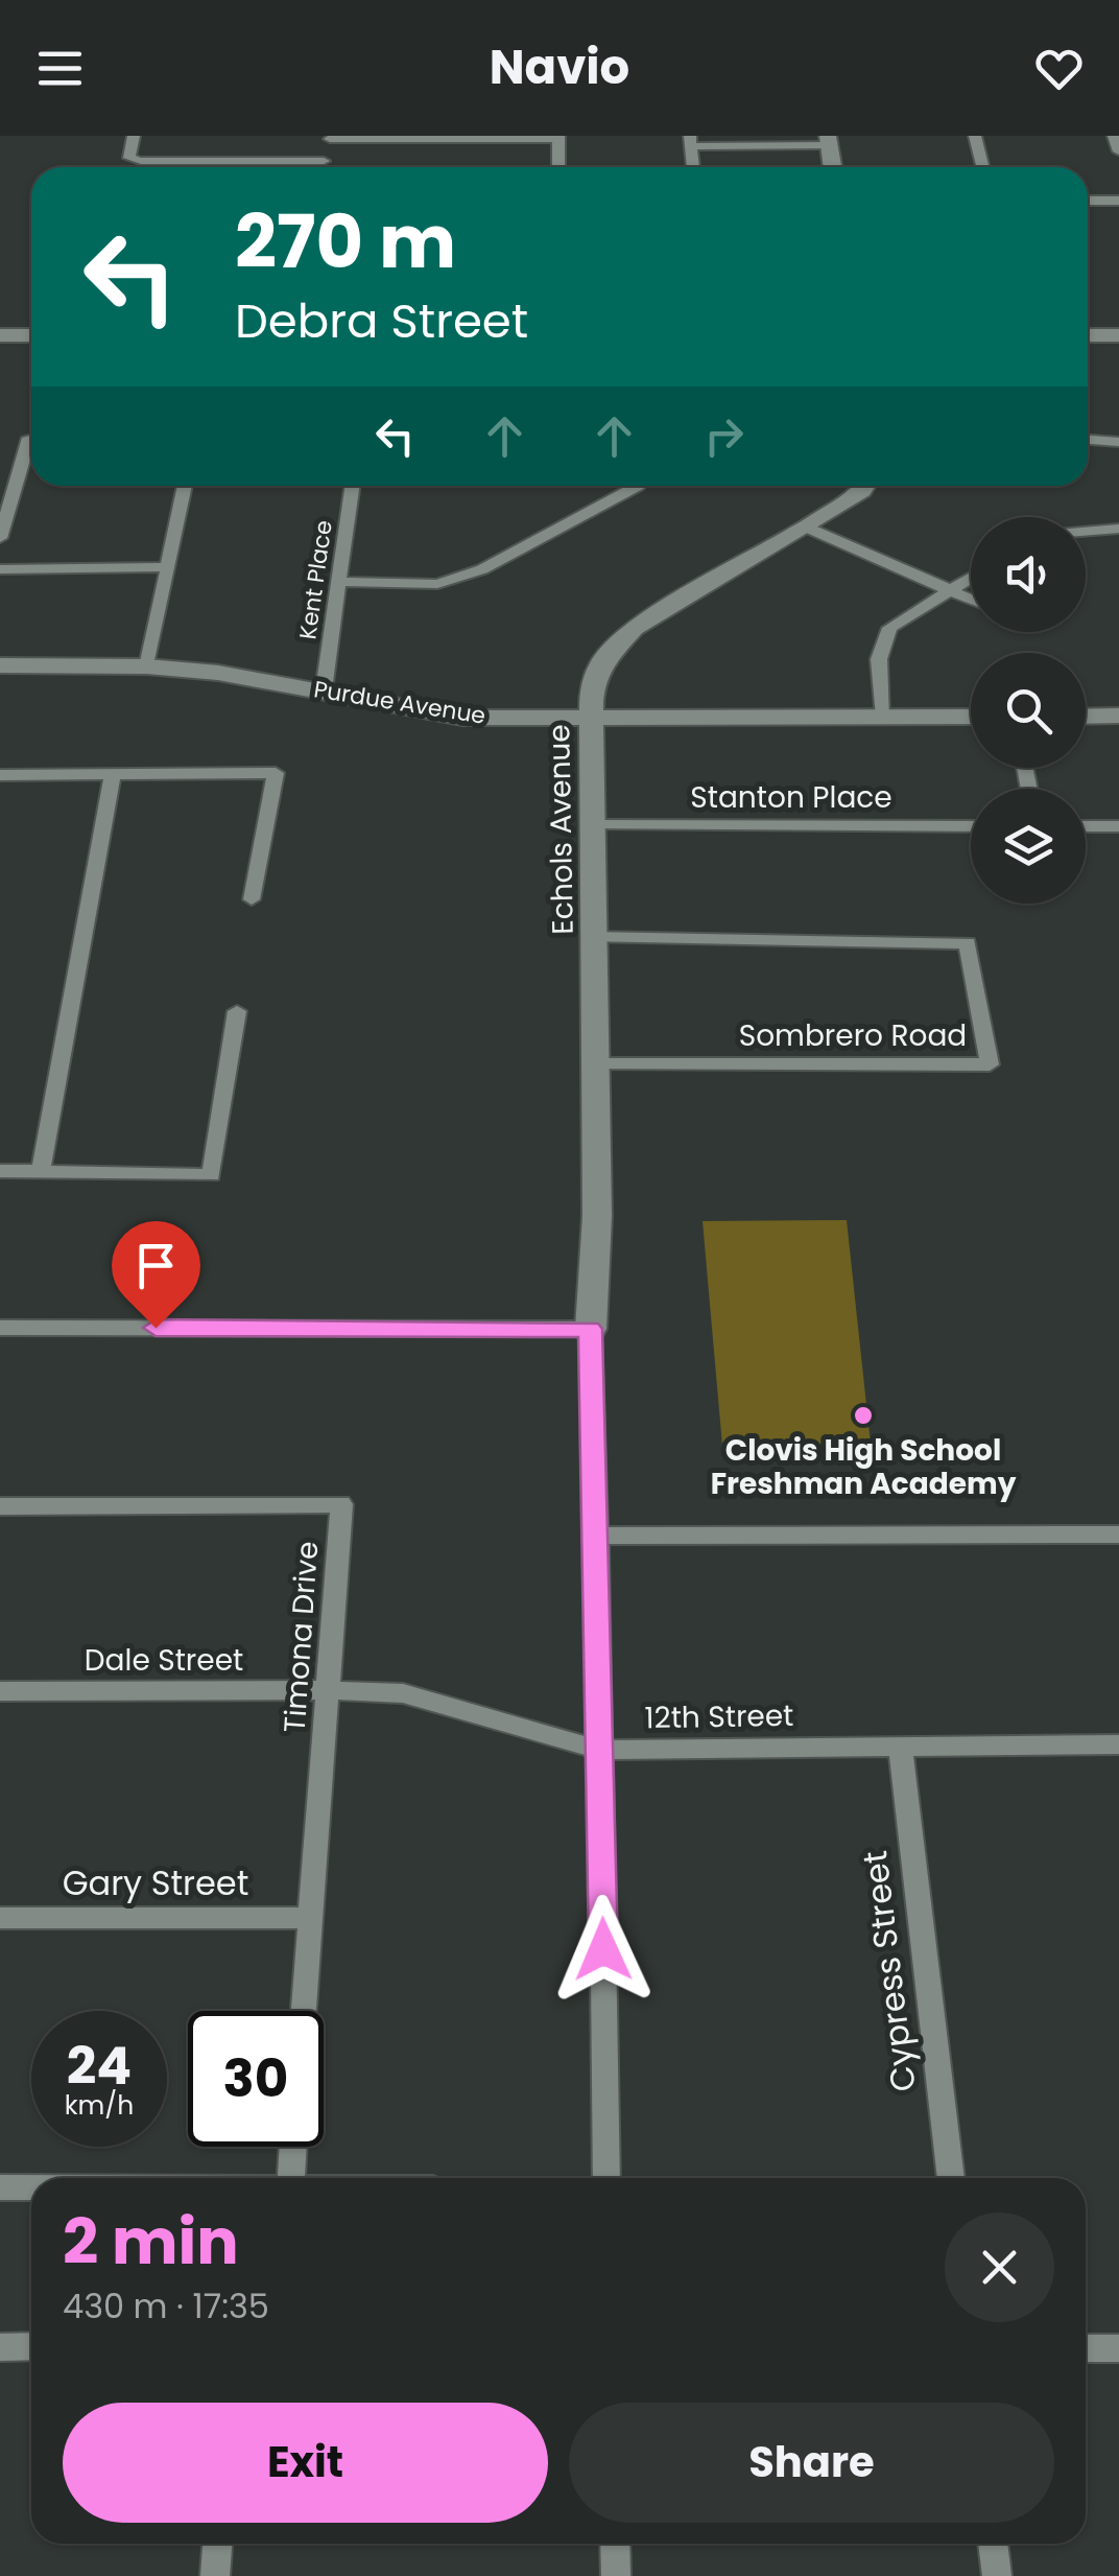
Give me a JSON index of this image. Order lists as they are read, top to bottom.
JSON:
{
  "streets": {
    "street": [
      "Kent Place",
      "Purdue Avenue",
      "Stanton Place",
      "Echols Avenue",
      "Sombrero Road",
      "Timona Drive",
      "Dale Street",
      "12th Street",
      "Gary Street",
      "Cypress Street"
    ]
  },
  "crossings": [
    ["Kent Place", "Purdue Avenue"],
    ["Purdue Avenue", "Echols Avenue"],
    ["Stanton Place", "Echols Avenue"],
    ["Echols Avenue", "Sombrero Road"],
    ["Timona Drive", "Dale Street"],
    ["Timona Drive", "12th Street"],
    ["Timona Drive", "Gary Street"],
    ["Dale Street", "12th Street"],
    ["12th Street", "Cypress Street"]
  ],
  "places": ["Clovis High School Freshman Academy"],
  "page": {
    "header": "Navio",
    "turn": ["270 m", "Debra Street"],
    "speed": "24 km/h",
    "limit": "30",
    "heading": ["2 min", "430 m · 17:35"],
    "buttons": ["Exit", "Share"]
  }
}
